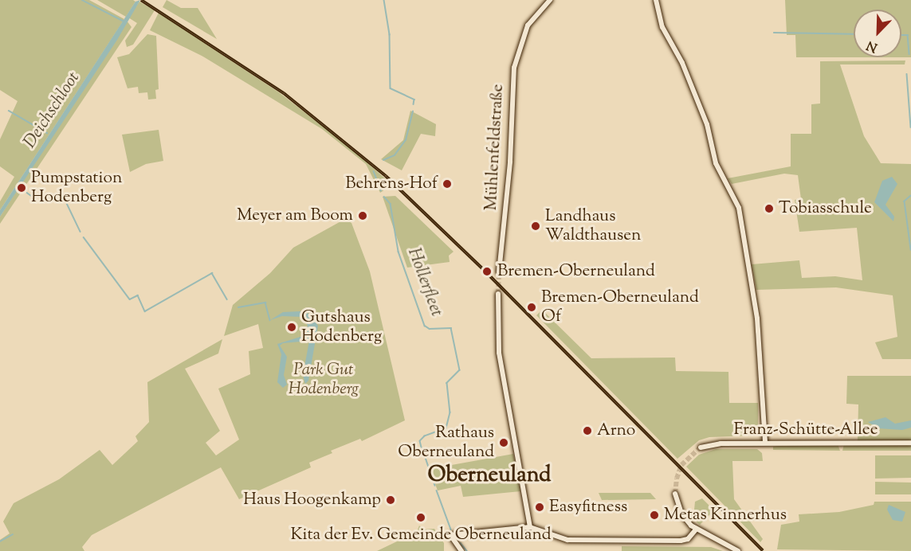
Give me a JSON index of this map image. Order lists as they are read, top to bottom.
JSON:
{
  "streets": {
    "street": ["Mühlenfeldstraße", "Franz-Schütte-Allee"]
  },
  "districts": ["Oberneuland"],
  "water": ["Deichschloot", "Hollerfleet"],
  "parks": ["Park Gut Hodenberg"],
  "places": [
    "Behrens-Hof",
    "Pumpstation Hodenberg",
    "Tobiasschule",
    "Meyer am Boom",
    "Landhaus Waldthausen",
    "Bremen-Oberneuland",
    "Bremen-Oberneuland Of",
    "Gutshaus Hodenberg",
    "Arno",
    "Rathaus Oberneuland",
    "Haus Hoogenkamp",
    "Easyfitness",
    "Metas Kinnerhus",
    "Kita der Ev. Gemeinde Oberneuland"
  ],
  "north": "bottom left"
}
